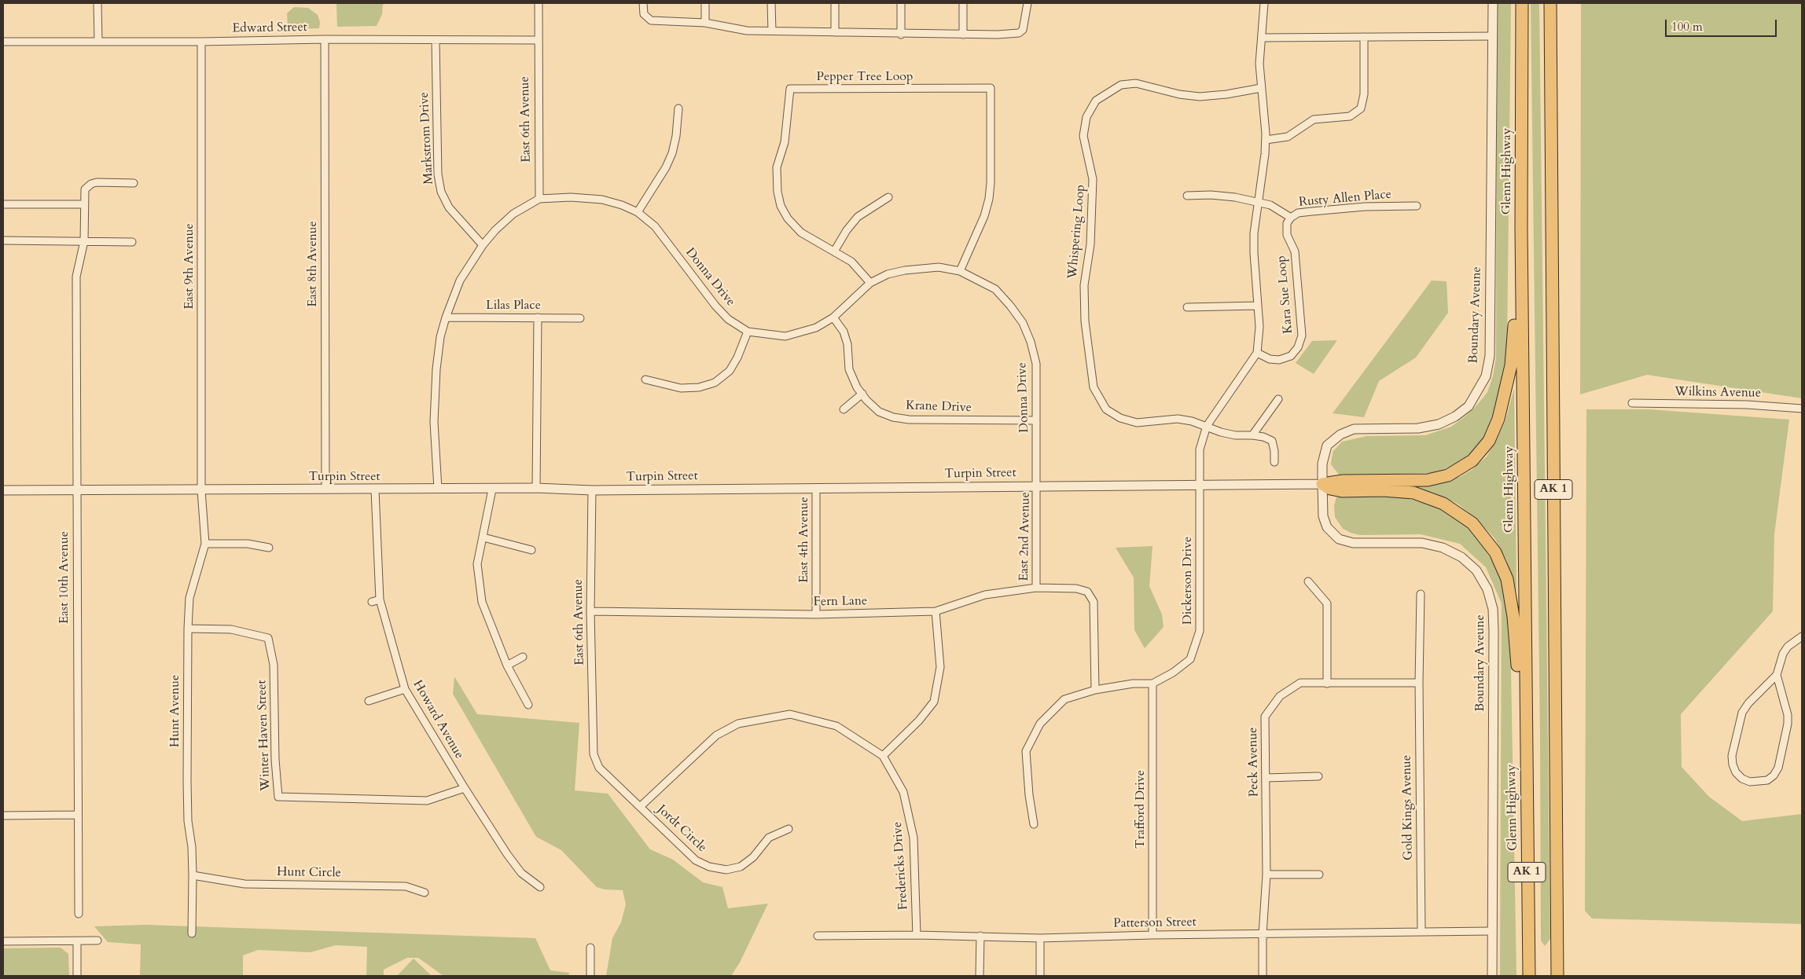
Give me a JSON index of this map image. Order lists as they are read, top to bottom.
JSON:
{
  "streets": {
    "highway": ["Glenn Highway", "AK 1"],
    "street": [
      "Edward Street",
      "Pepper Tree Loop",
      "East 6th Avenue",
      "Markstrom Drive",
      "Rusty Allen Place",
      "Whispering Loop",
      "East 8th Avenue",
      "East 9th Avenue",
      "Donna Drive",
      "Kara Sue Loop",
      "Lilas Place",
      "Boundary Aveune",
      "Wilkins Avenue",
      "Krane Drive",
      "Turpin Street",
      "East 2nd Avenue",
      "East 4th Avenue",
      "East 10th Avenue",
      "Dickerson Drive",
      "Fern Lane",
      "Hunt Avenue",
      "Howard Avenue",
      "Winter Haven Street",
      "Peck Avenue",
      "Gold Kings Avenue",
      "Trafford Drive",
      "Jordt Circle",
      "Fredericks Drive",
      "Hunt Circle",
      "Patterson Street"
    ]
  },
  "crossings": [
    ["Edward Street", "East 6th Avenue"],
    ["Edward Street", "Markstrom Drive"],
    ["Edward Street", "East 8th Avenue"],
    ["Edward Street", "East 9th Avenue"],
    ["Pepper Tree Loop", "Donna Drive"],
    ["East 6th Avenue", "Donna Drive"],
    ["East 6th Avenue", "Turpin Street"],
    ["East 6th Avenue", "Fern Lane"],
    ["East 6th Avenue", "Jordt Circle"],
    ["Markstrom Drive", "Donna Drive"],
    ["Rusty Allen Place", "Kara Sue Loop"],
    ["Whispering Loop", "Dickerson Drive"],
    ["East 8th Avenue", "Turpin Street"],
    ["East 9th Avenue", "Turpin Street"],
    ["East 9th Avenue", "Hunt Avenue"],
    ["Donna Drive", "Lilas Place"],
    ["Donna Drive", "Krane Drive"],
    ["Donna Drive", "Turpin Street"],
    ["Donna Drive", "East 2nd Avenue"],
    ["Kara Sue Loop", "Dickerson Drive"],
    ["Boundary Aveune", "Turpin Street"],
    ["Boundary Aveune", "Patterson Street"],
    ["Turpin Street", "East 2nd Avenue"],
    ["Turpin Street", "East 4th Avenue"],
    ["Turpin Street", "East 10th Avenue"],
    ["Turpin Street", "Dickerson Drive"],
    ["Turpin Street", "Hunt Avenue"],
    ["Turpin Street", "Howard Avenue"],
    ["East 2nd Avenue", "Fern Lane"],
    ["East 4th Avenue", "Fern Lane"],
    ["Dickerson Drive", "Fern Lane"],
    ["Dickerson Drive", "Trafford Drive"],
    ["Hunt Avenue", "Winter Haven Street"],
    ["Hunt Avenue", "Hunt Circle"],
    ["Howard Avenue", "Winter Haven Street"],
    ["Peck Avenue", "Gold Kings Avenue"],
    ["Peck Avenue", "Patterson Street"],
    ["Gold Kings Avenue", "Patterson Street"],
    ["Trafford Drive", "Patterson Street"],
    ["Jordt Circle", "Fredericks Drive"],
    ["Fredericks Drive", "Patterson Street"]
  ],
  "scale_bar": "100 m"
}
